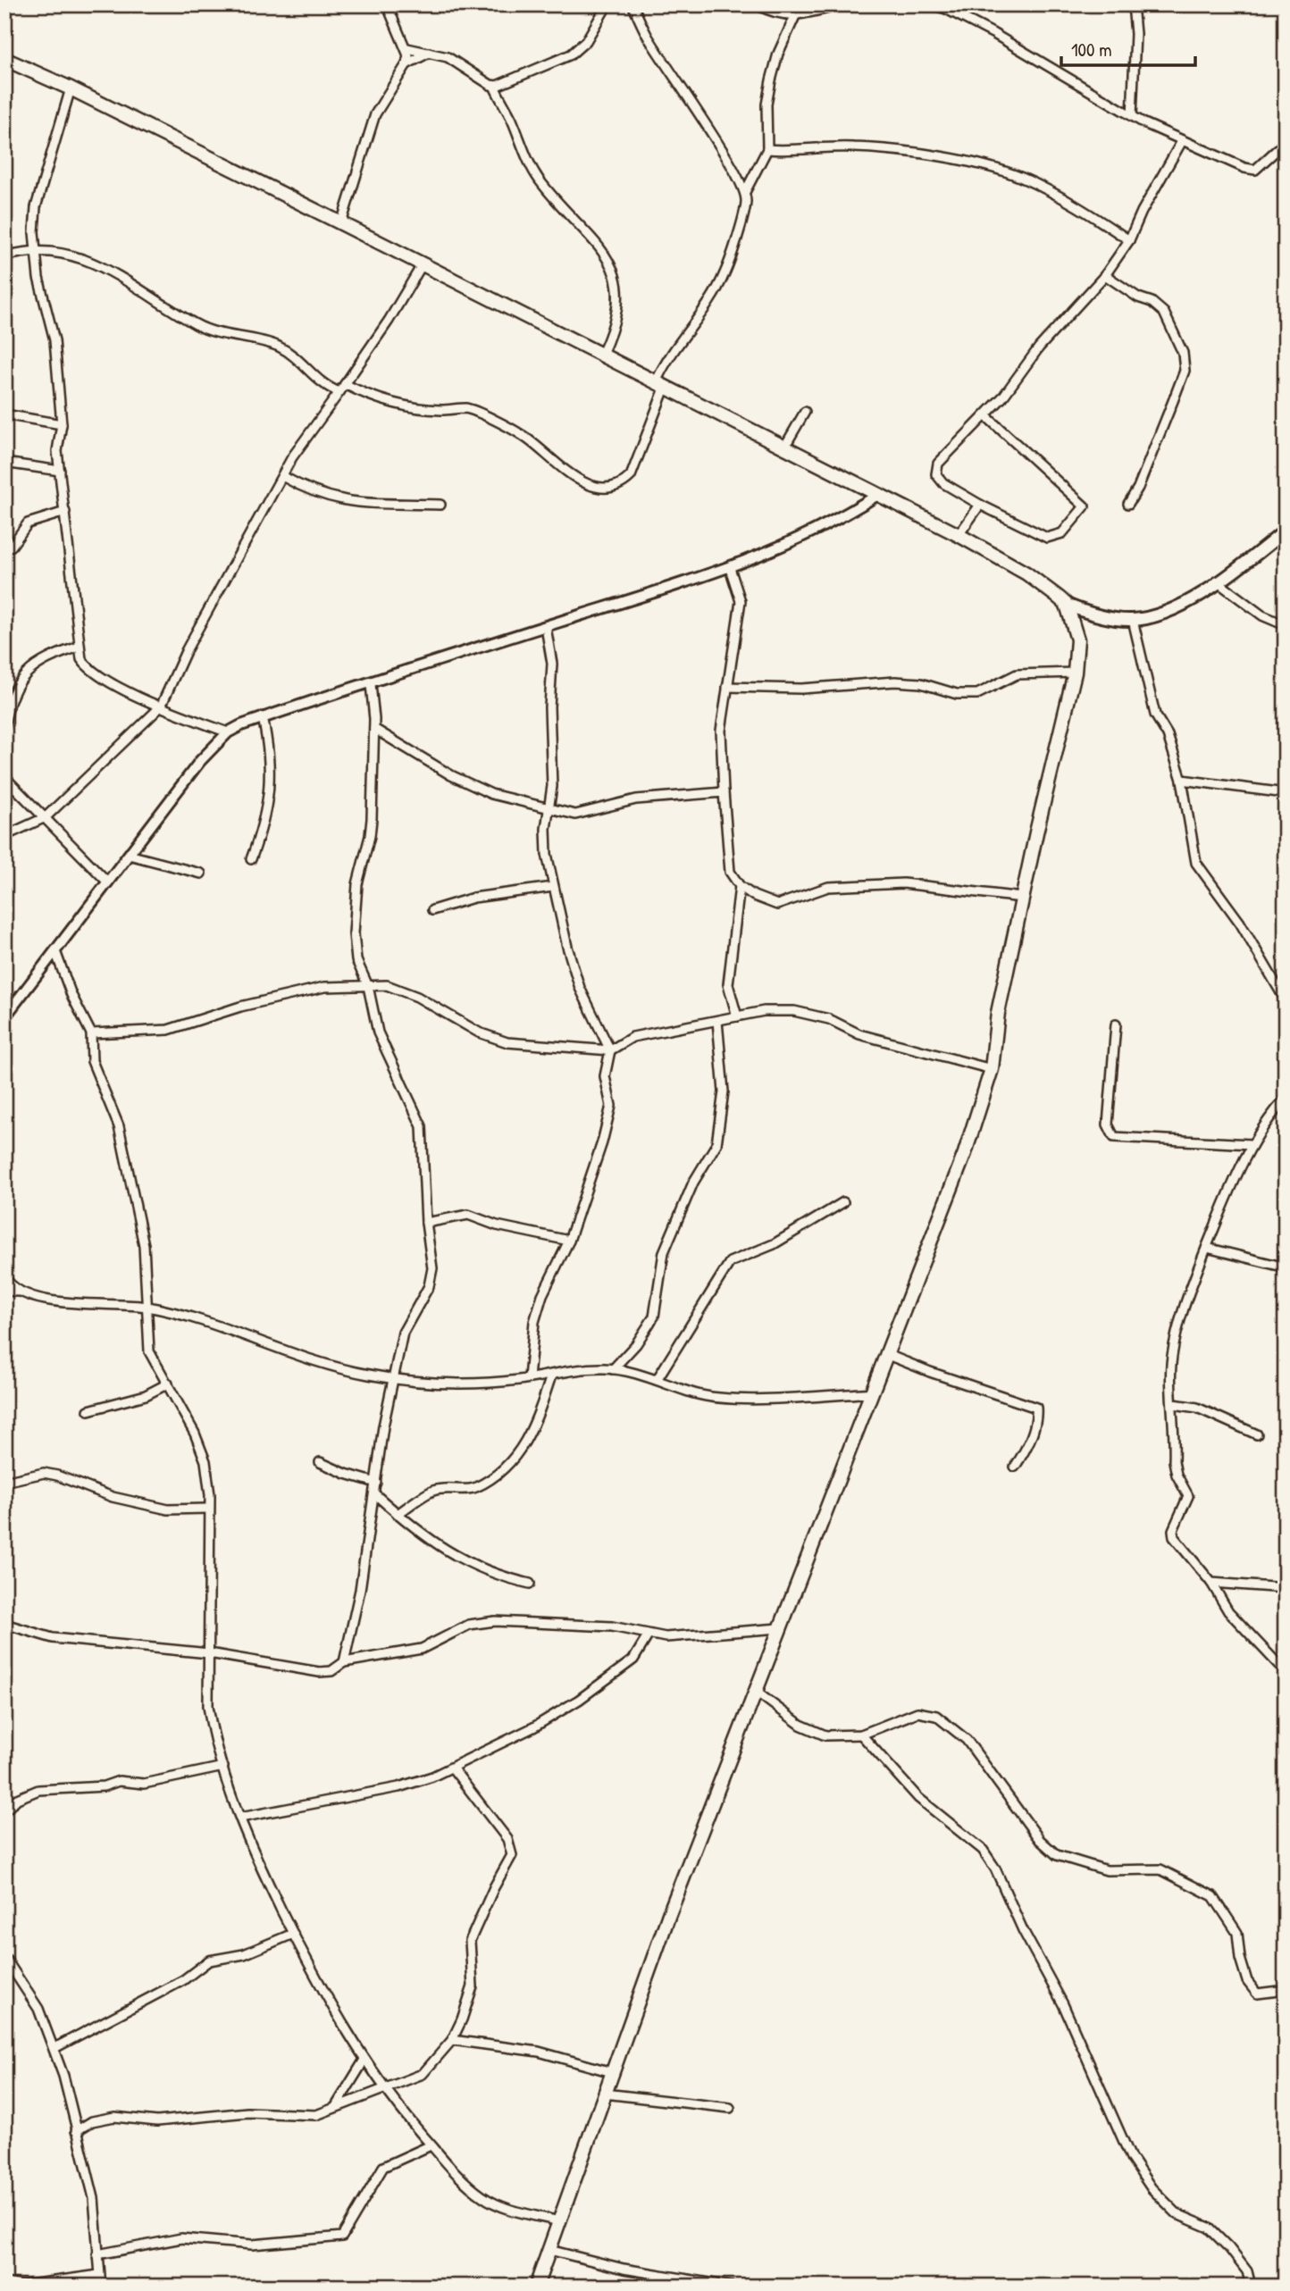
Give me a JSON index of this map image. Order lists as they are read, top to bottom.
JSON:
{
  "scale_bar": "100 m"
}
